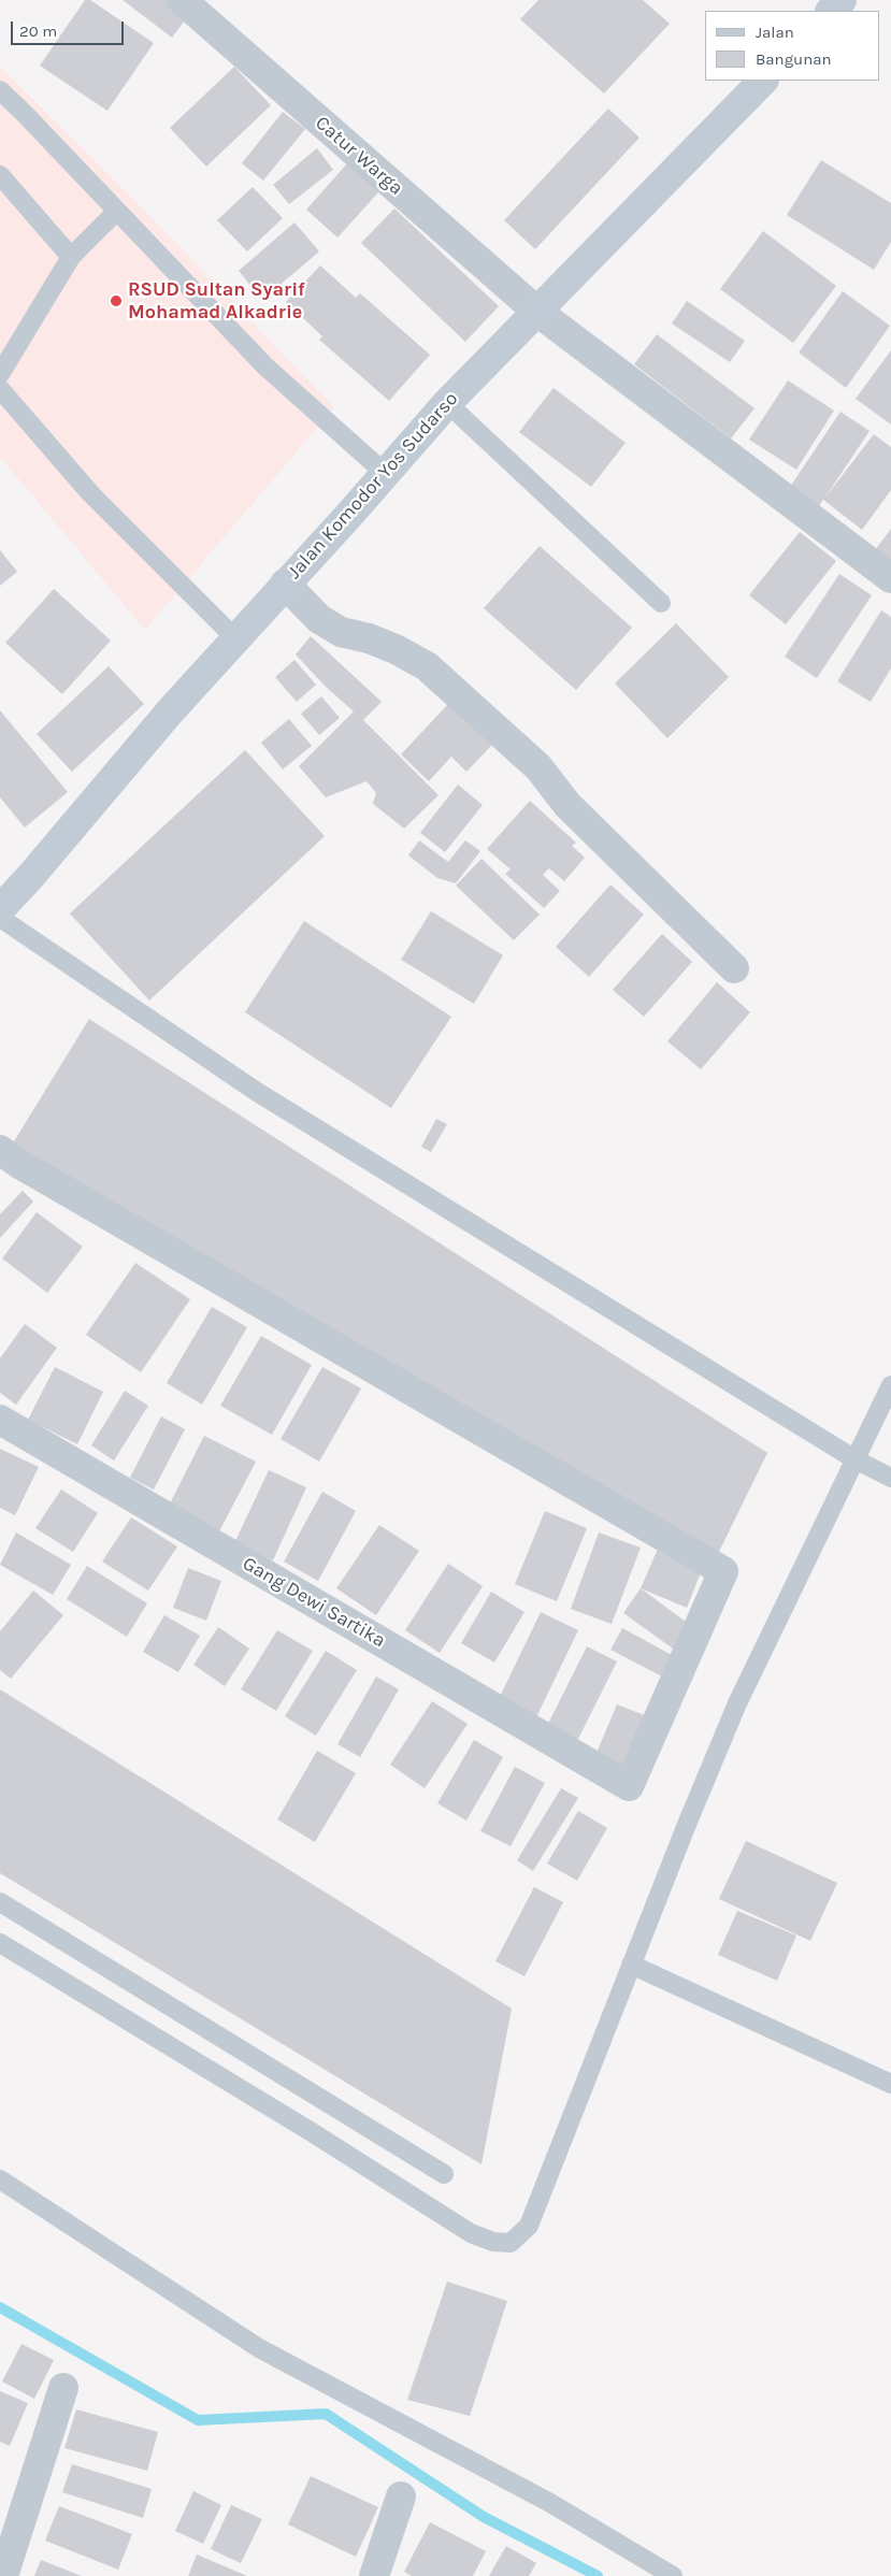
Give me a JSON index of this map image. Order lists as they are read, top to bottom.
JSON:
{
  "streets": {
    "street": ["Catur Warga", "Jalan Komodor Yos Sudarso", "Gang Dewi Sartika"]
  },
  "crossings": [
    ["Catur Warga", "Jalan Komodor Yos Sudarso"]
  ],
  "places": ["RSUD Sultan Syarif Mohamad Alkadrie"],
  "legend": ["Jalan", "Bangunan"],
  "scale_bar": "20 m"
}
